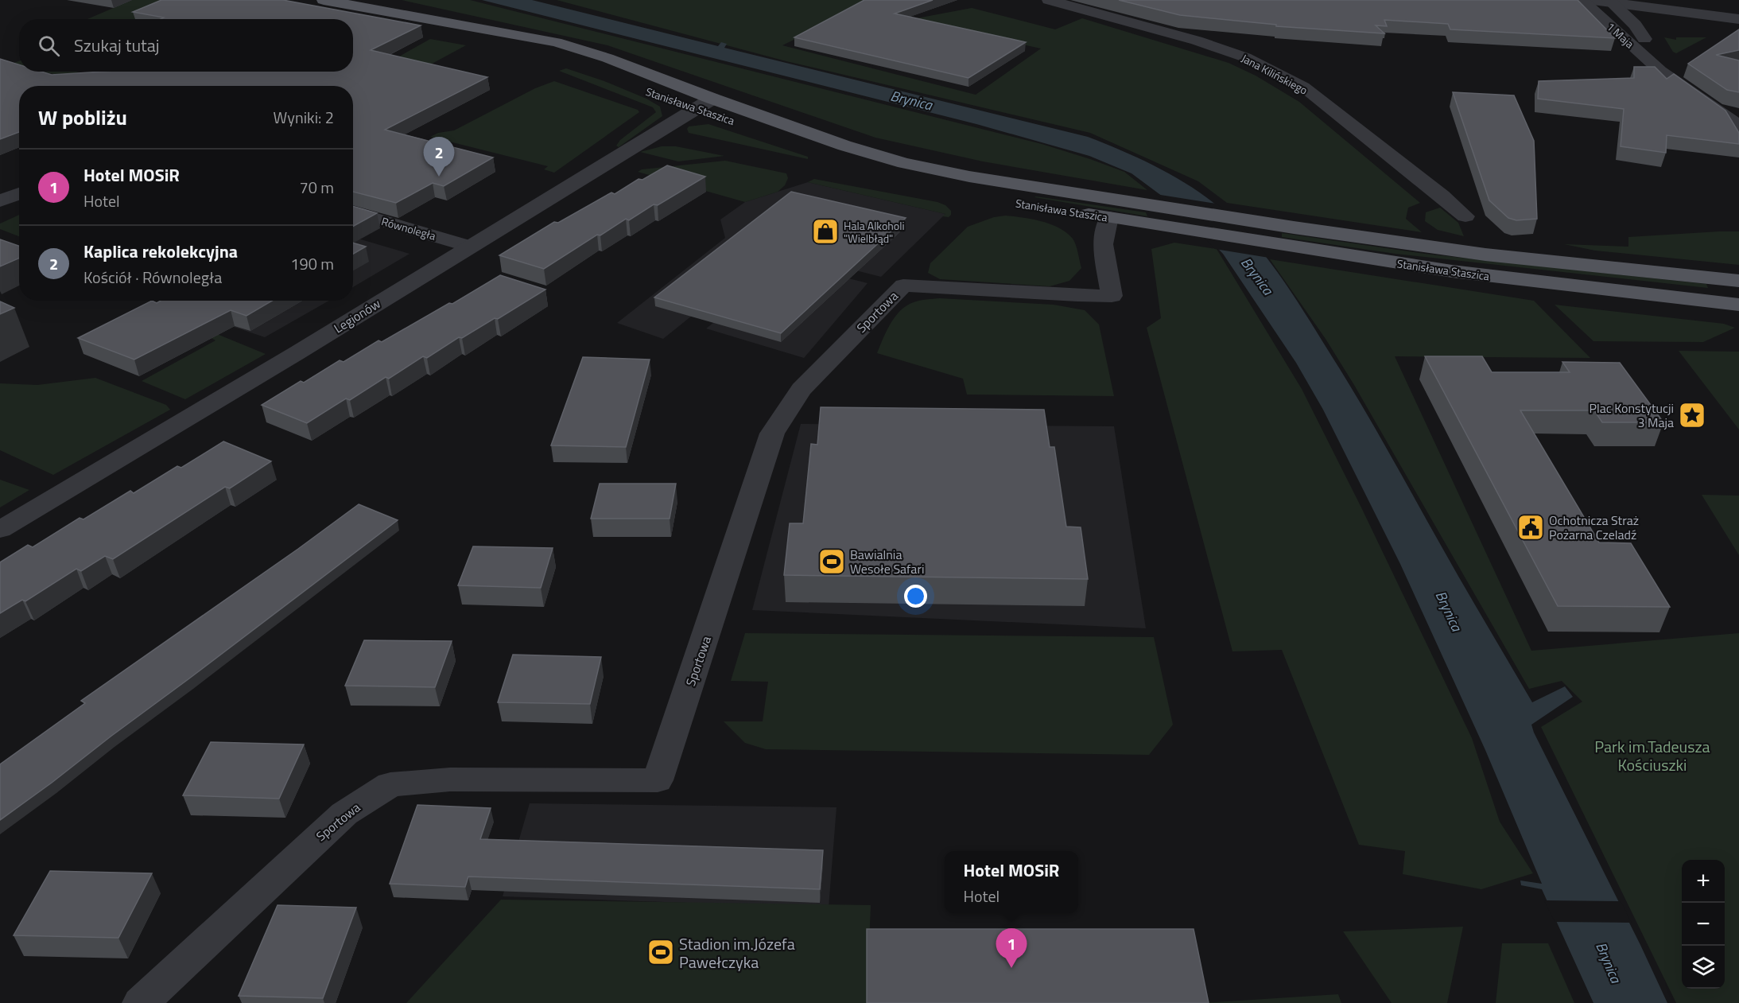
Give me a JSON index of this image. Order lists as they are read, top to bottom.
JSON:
{
  "streets": {
    "main road": ["Stanisława Staszica"],
    "street": [
      "1 Maja",
      "Jana Kilińskiego",
      "Równoległa",
      "Sportowa",
      "Legionów"
    ]
  },
  "crossings": [
    ["Stanisława Staszica", "Sportowa"],
    ["Stanisława Staszica", "Legionów"],
    ["Równoległa", "Legionów"]
  ],
  "water": ["Brynica"],
  "parks": ["Park im.Tadeusza Kościuszki"],
  "places": {
    "shop": ["Hala Alkoholi \"Wielbłąd\""],
    "place": ["Plac Konstytucji 3 Maja"],
    "public building": ["Ochotnicza Straż Pożarna Czeladź"],
    "sports": ["Bawialnia Wesołe Safari", "Stadion im.Józefa Pawełczyka"]
  },
  "page": {
    "search": "Szukaj tutaj",
    "heading": ["W pobliżu", "Wyniki: 2"],
    "pins": ["2", "1"],
    "list": [
      {
        "mark": "1",
        "name": "Hotel MOSiR",
        "note": "Hotel",
        "value": "70 m"
      },
      {
        "mark": "2",
        "name": "Kaplica rekolekcyjna",
        "note": "Kościół · Równoległa",
        "value": "190 m"
      }
    ],
    "popup": ["Hotel MOSiR", "Hotel"],
    "map_buttons": ["+", "−"]
  }
}
